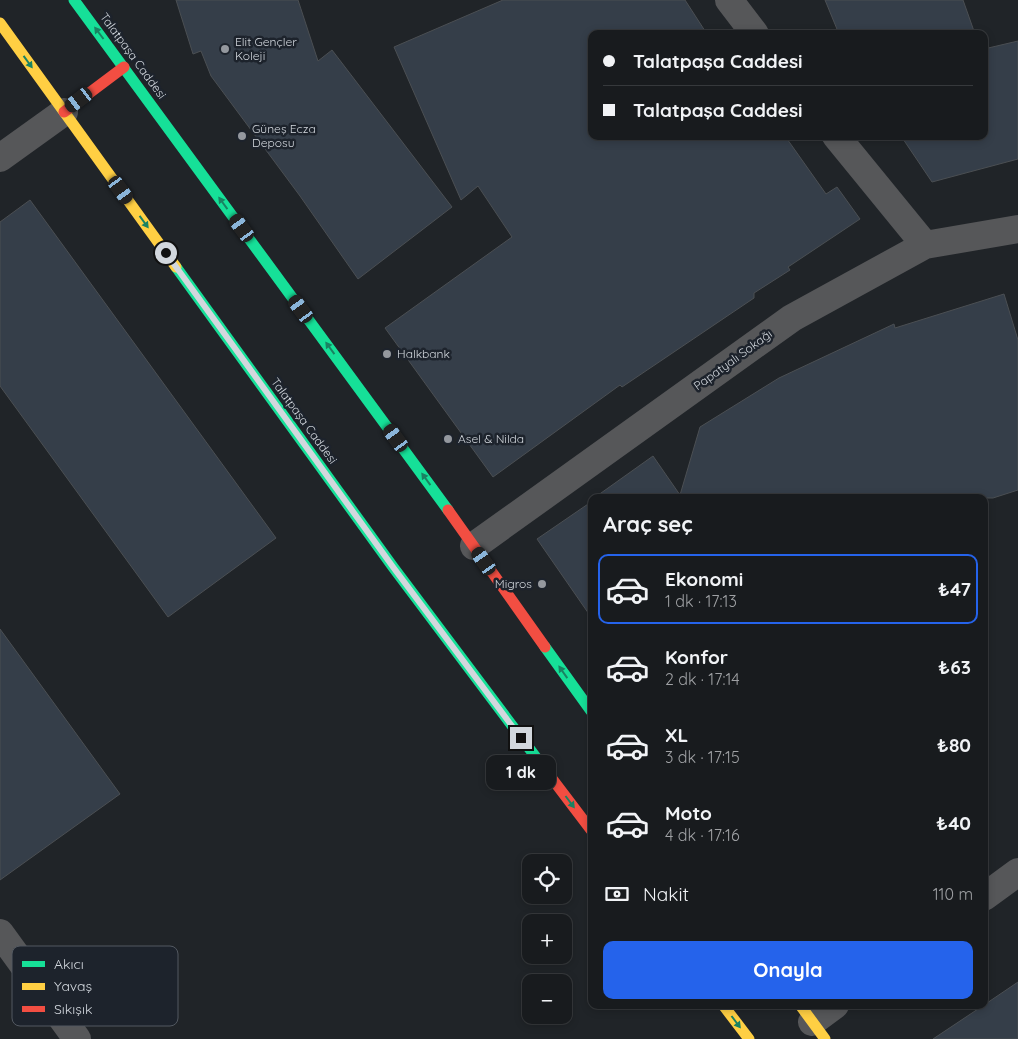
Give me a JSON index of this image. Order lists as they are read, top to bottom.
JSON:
{
  "streets": {
    "main road": ["Talatpaşa Caddesi"],
    "street": ["Papatyalı Sokağı"]
  },
  "crossings": [
    ["Talatpaşa Caddesi", "Papatyalı Sokağı"]
  ],
  "places": [
    "Elit Gençler Koleji",
    "Güneş Ecza Deposu",
    "Halkbank",
    "Asel & Nilda",
    "Migros"
  ],
  "legend": ["Akıcı", "Yavaş", "Sıkışık"],
  "page": {
    "banner": ["Talatpaşa Caddesi", "Talatpaşa Caddesi"],
    "heading": "Araç seç",
    "list": [
      {
        "name": "Ekonomi",
        "note": "1 dk · 17:13",
        "value": "₺47"
      },
      {
        "name": "Konfor",
        "note": "2 dk · 17:14",
        "value": "₺63"
      },
      {
        "name": "XL",
        "note": "3 dk · 17:15",
        "value": "₺80"
      },
      {
        "name": "Moto",
        "note": "4 dk · 17:16",
        "value": "₺40"
      }
    ],
    "bubble": "1 dk",
    "map_buttons": ["+", "−"],
    "pay": ["Nakit", "110 m"],
    "buttons": "Onayla"
  }
}
